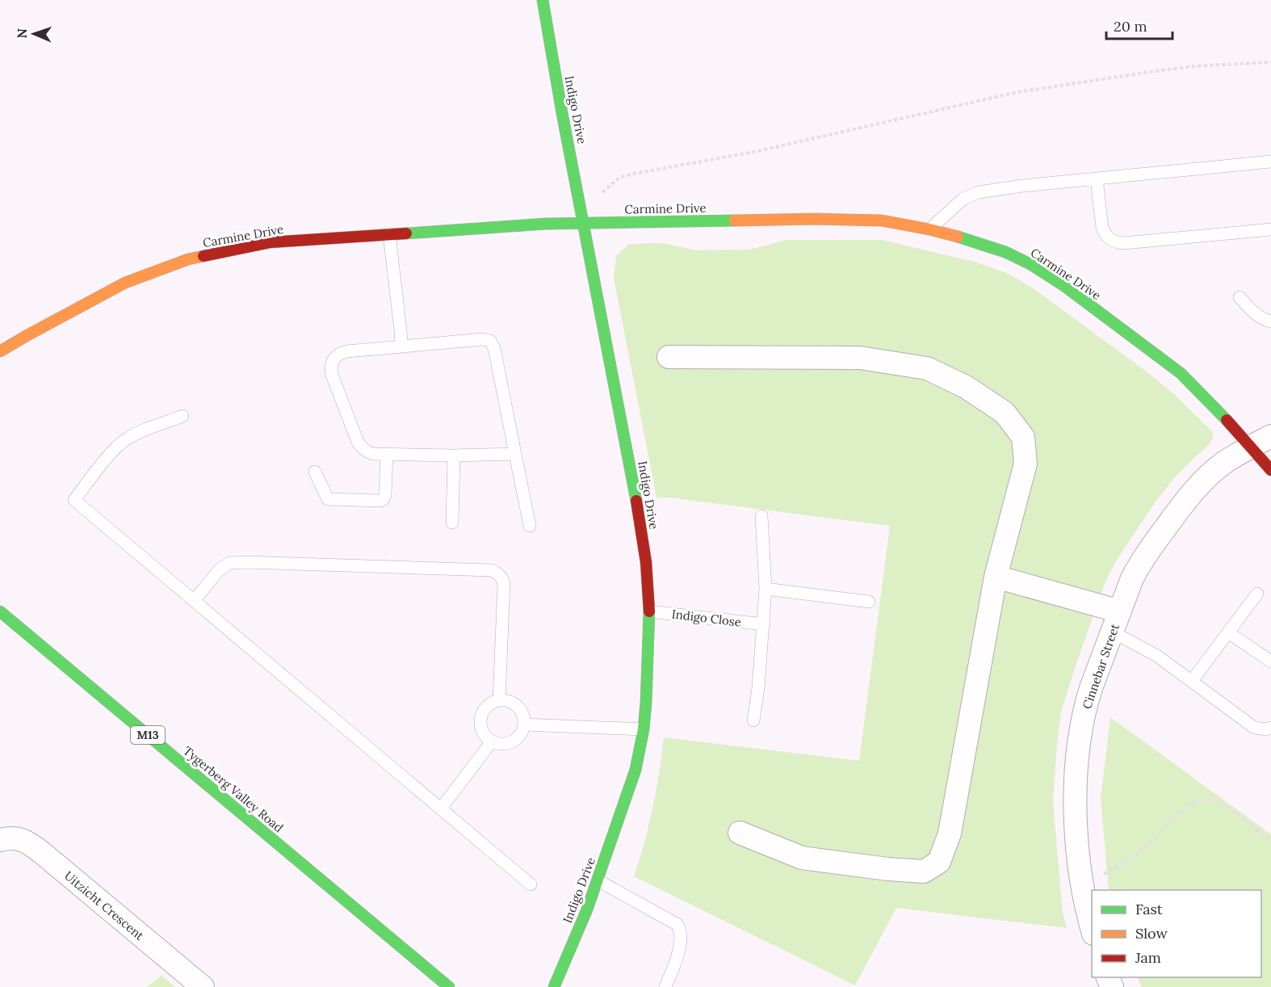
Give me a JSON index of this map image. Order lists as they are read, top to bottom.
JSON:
{
  "streets": {
    "street": [
      "Indigo Drive",
      "Carmine Drive",
      "Cinnebar Street",
      "M13",
      "Tygerberg Valley Road",
      "Uitzicht Crescent"
    ],
    "lane": ["Indigo Close"]
  },
  "crossings": [
    ["Indigo Drive", "Carmine Drive"],
    ["Indigo Drive", "Indigo Close"],
    ["Carmine Drive", "Cinnebar Street"]
  ],
  "legend": ["Fast", "Slow", "Jam"],
  "scale_bar": "20 m",
  "north": "left"
}
